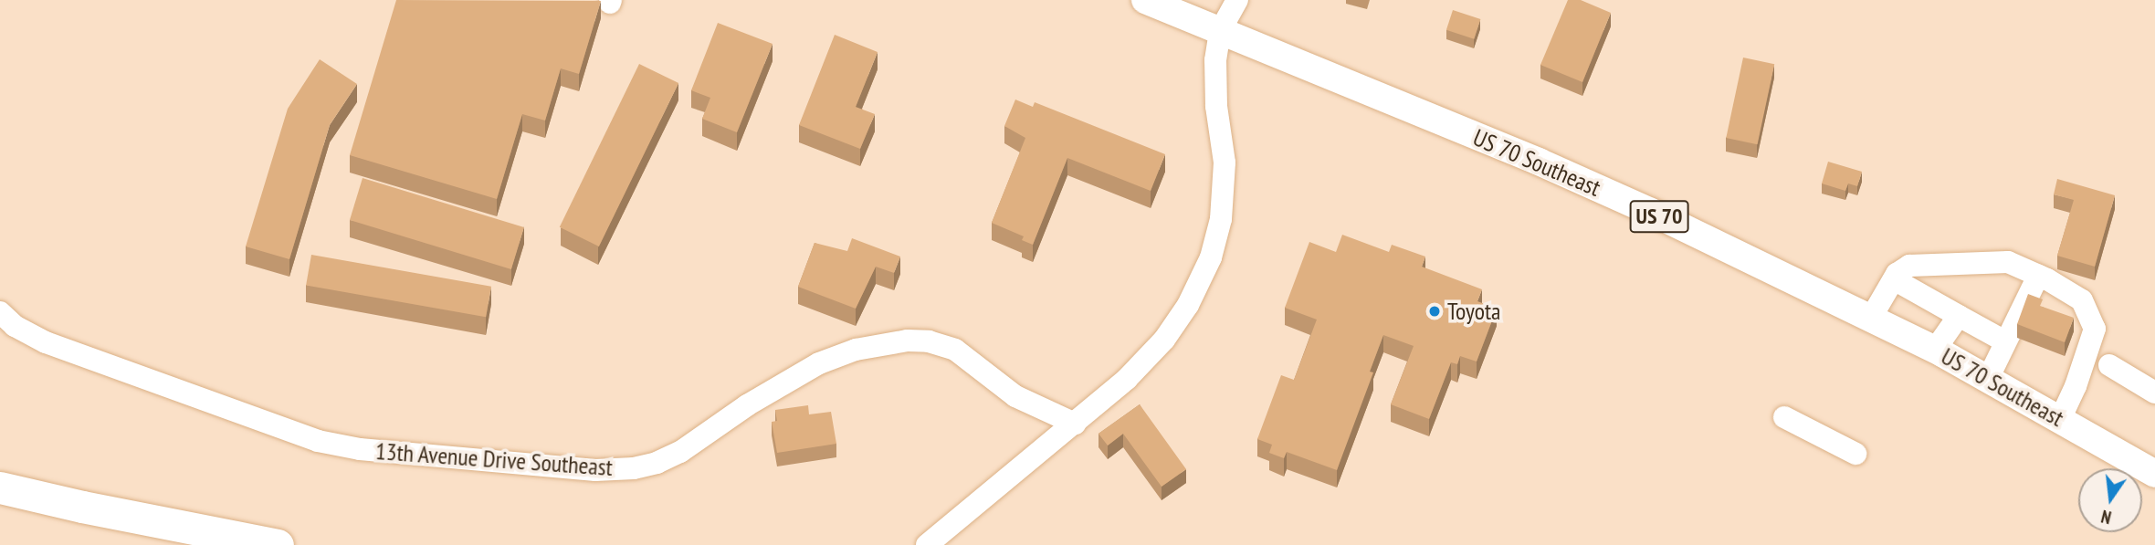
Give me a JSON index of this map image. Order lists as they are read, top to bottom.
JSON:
{
  "streets": {
    "main road": ["US 70 Southeast", "US 70"],
    "street": ["13th Avenue Drive Southeast"]
  },
  "places": ["Toyota"],
  "north": "bottom"
}
